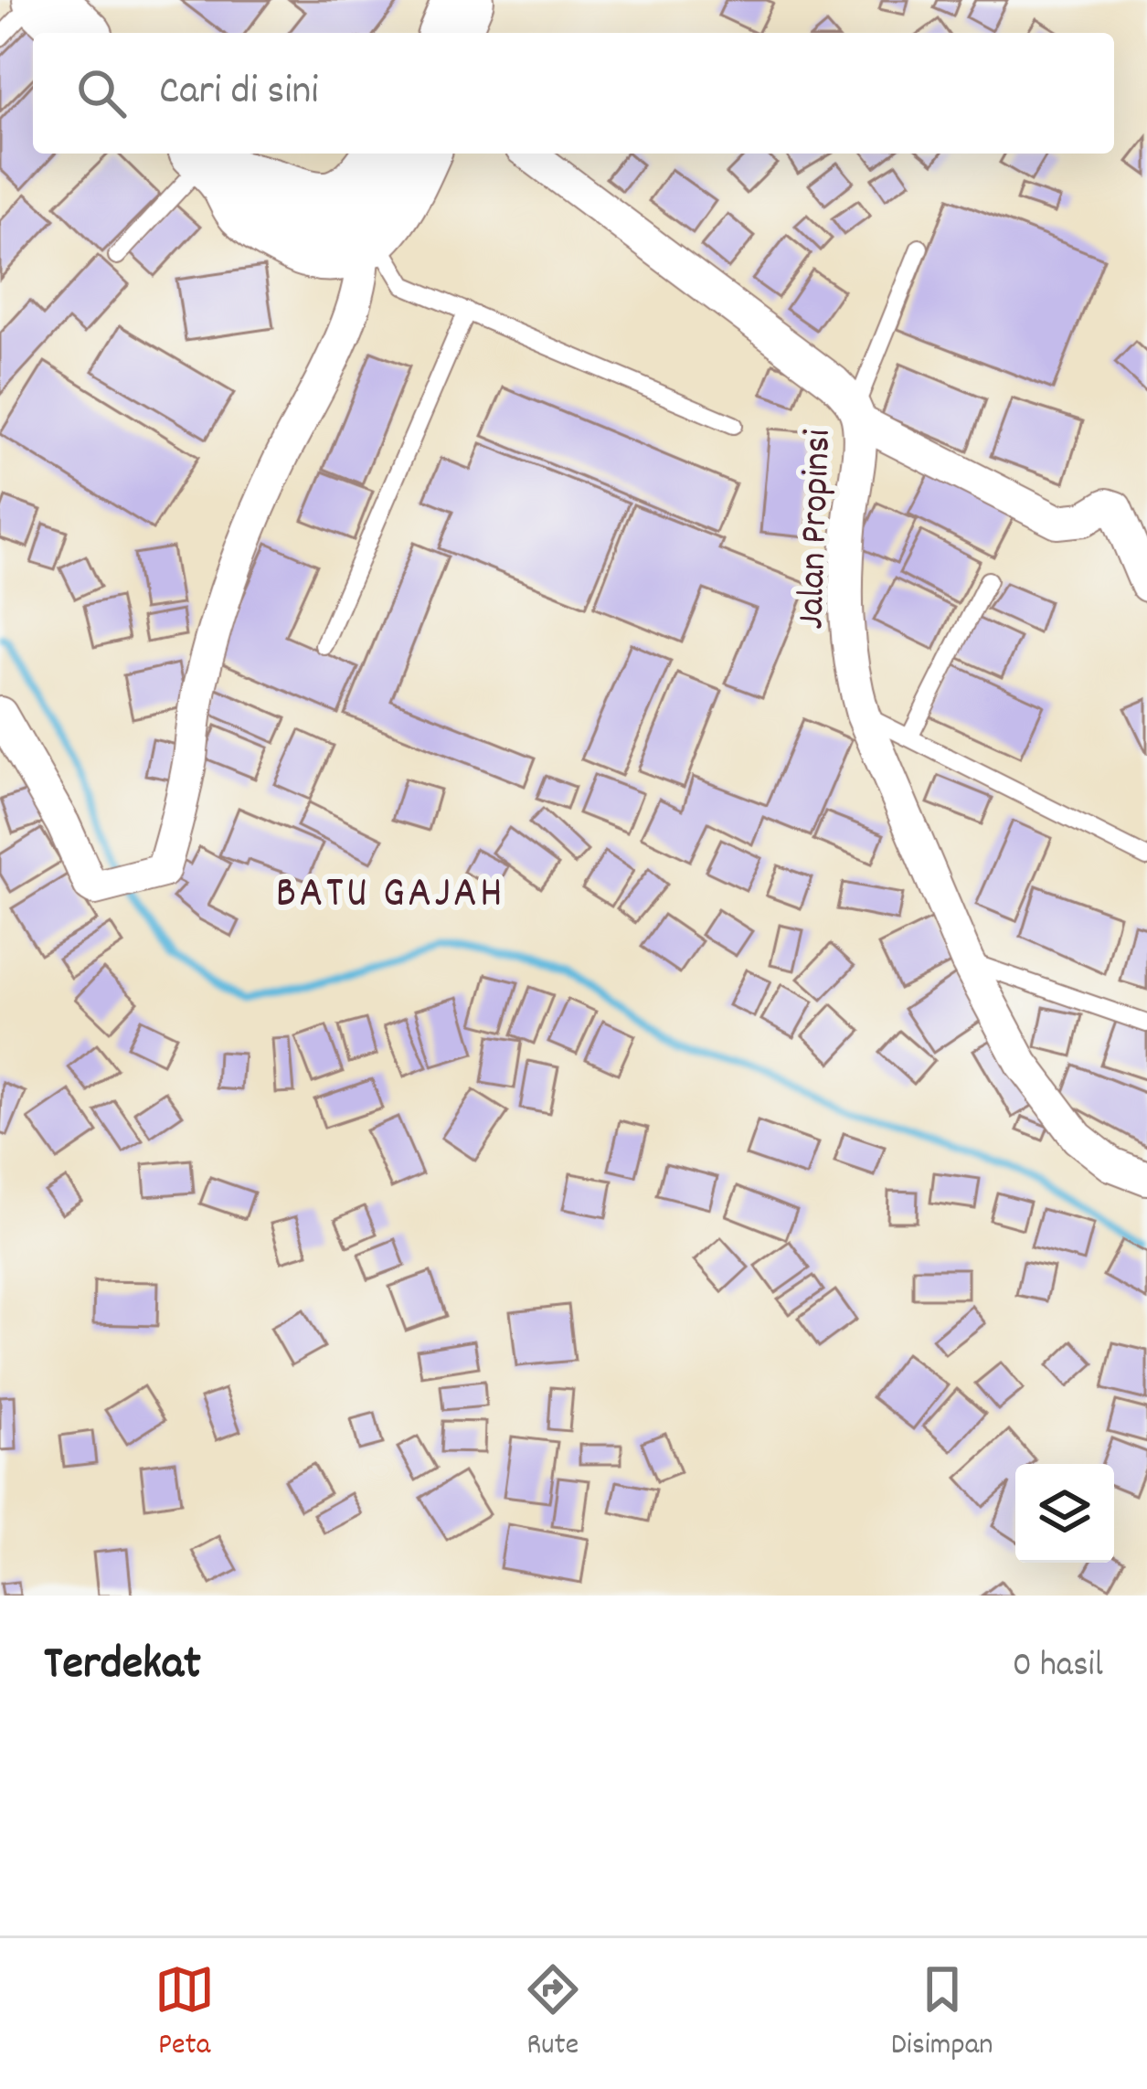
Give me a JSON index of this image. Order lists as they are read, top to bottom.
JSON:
{
  "streets": {
    "street": ["Jalan Propinsi"]
  },
  "districts": ["BATU GAJAH"],
  "page": {
    "search": "Cari di sini",
    "heading": ["Terdekat", "0 hasil"],
    "nav": ["Peta", "Rute", "Disimpan"]
  }
}
